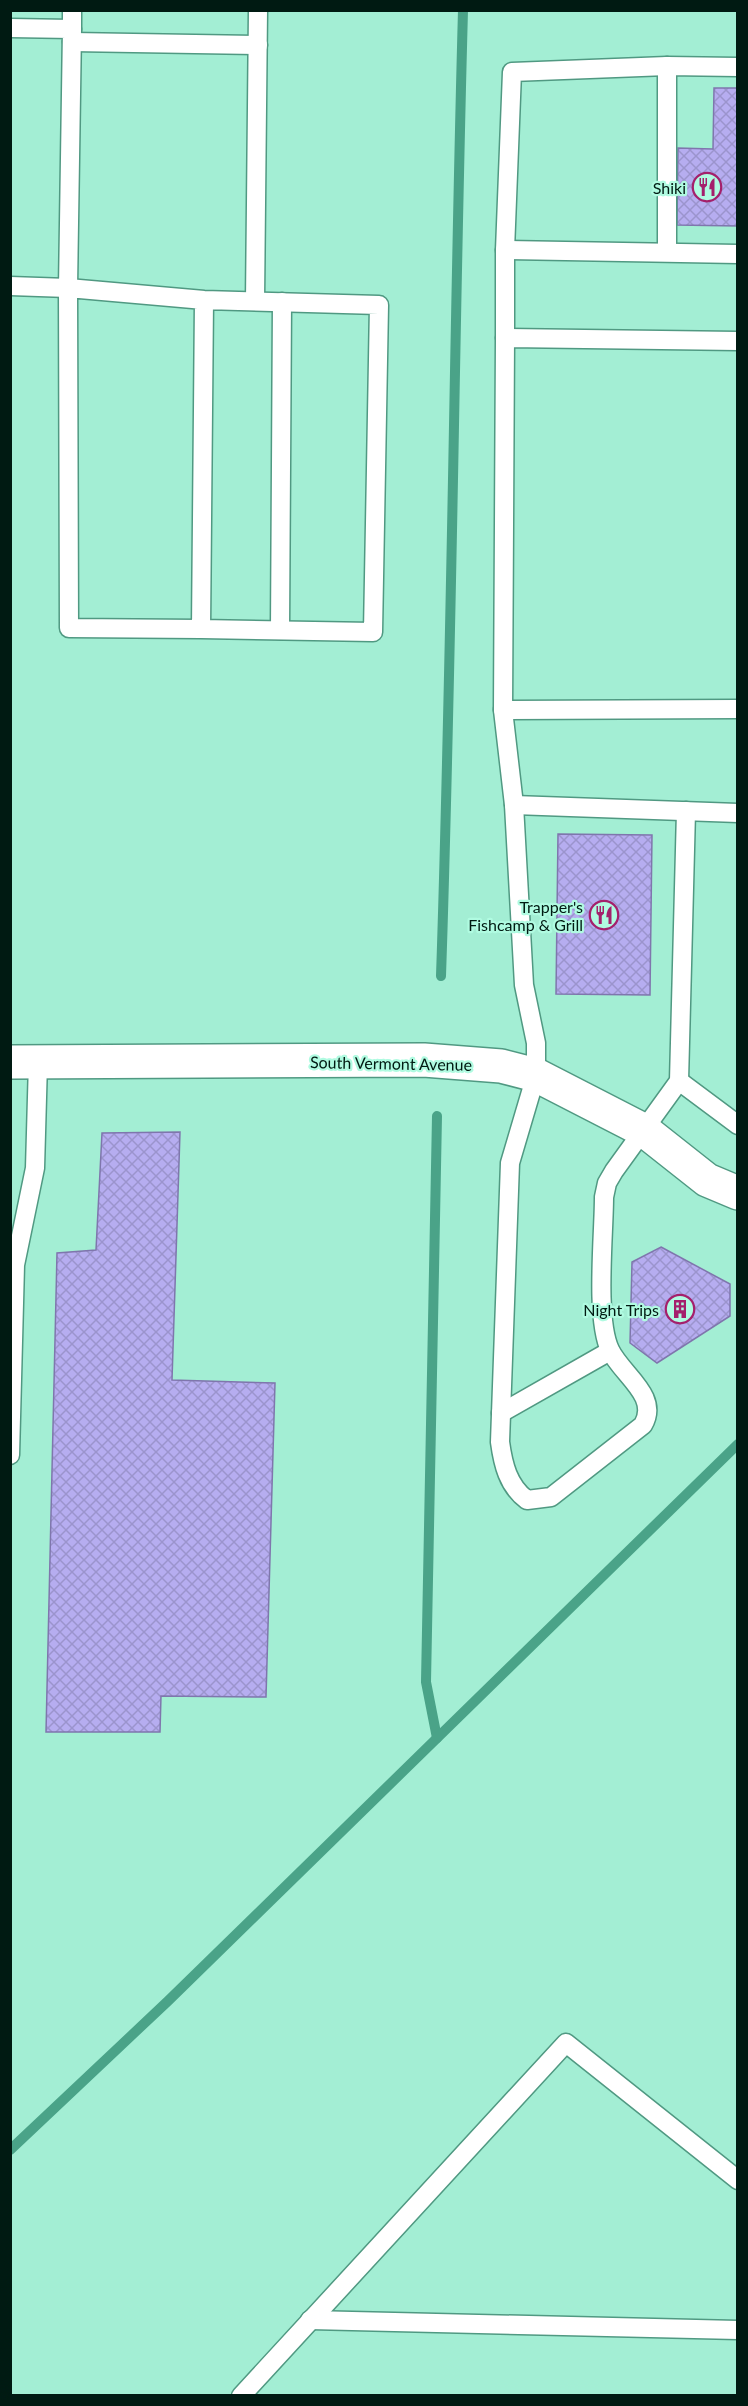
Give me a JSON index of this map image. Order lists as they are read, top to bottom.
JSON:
{
  "streets": {
    "street": ["South Vermont Avenue"]
  },
  "places": {
    "restaurant": ["Shiki", "Trapper's Fishcamp & Grill"],
    "building": ["Night Trips"]
  }
}
